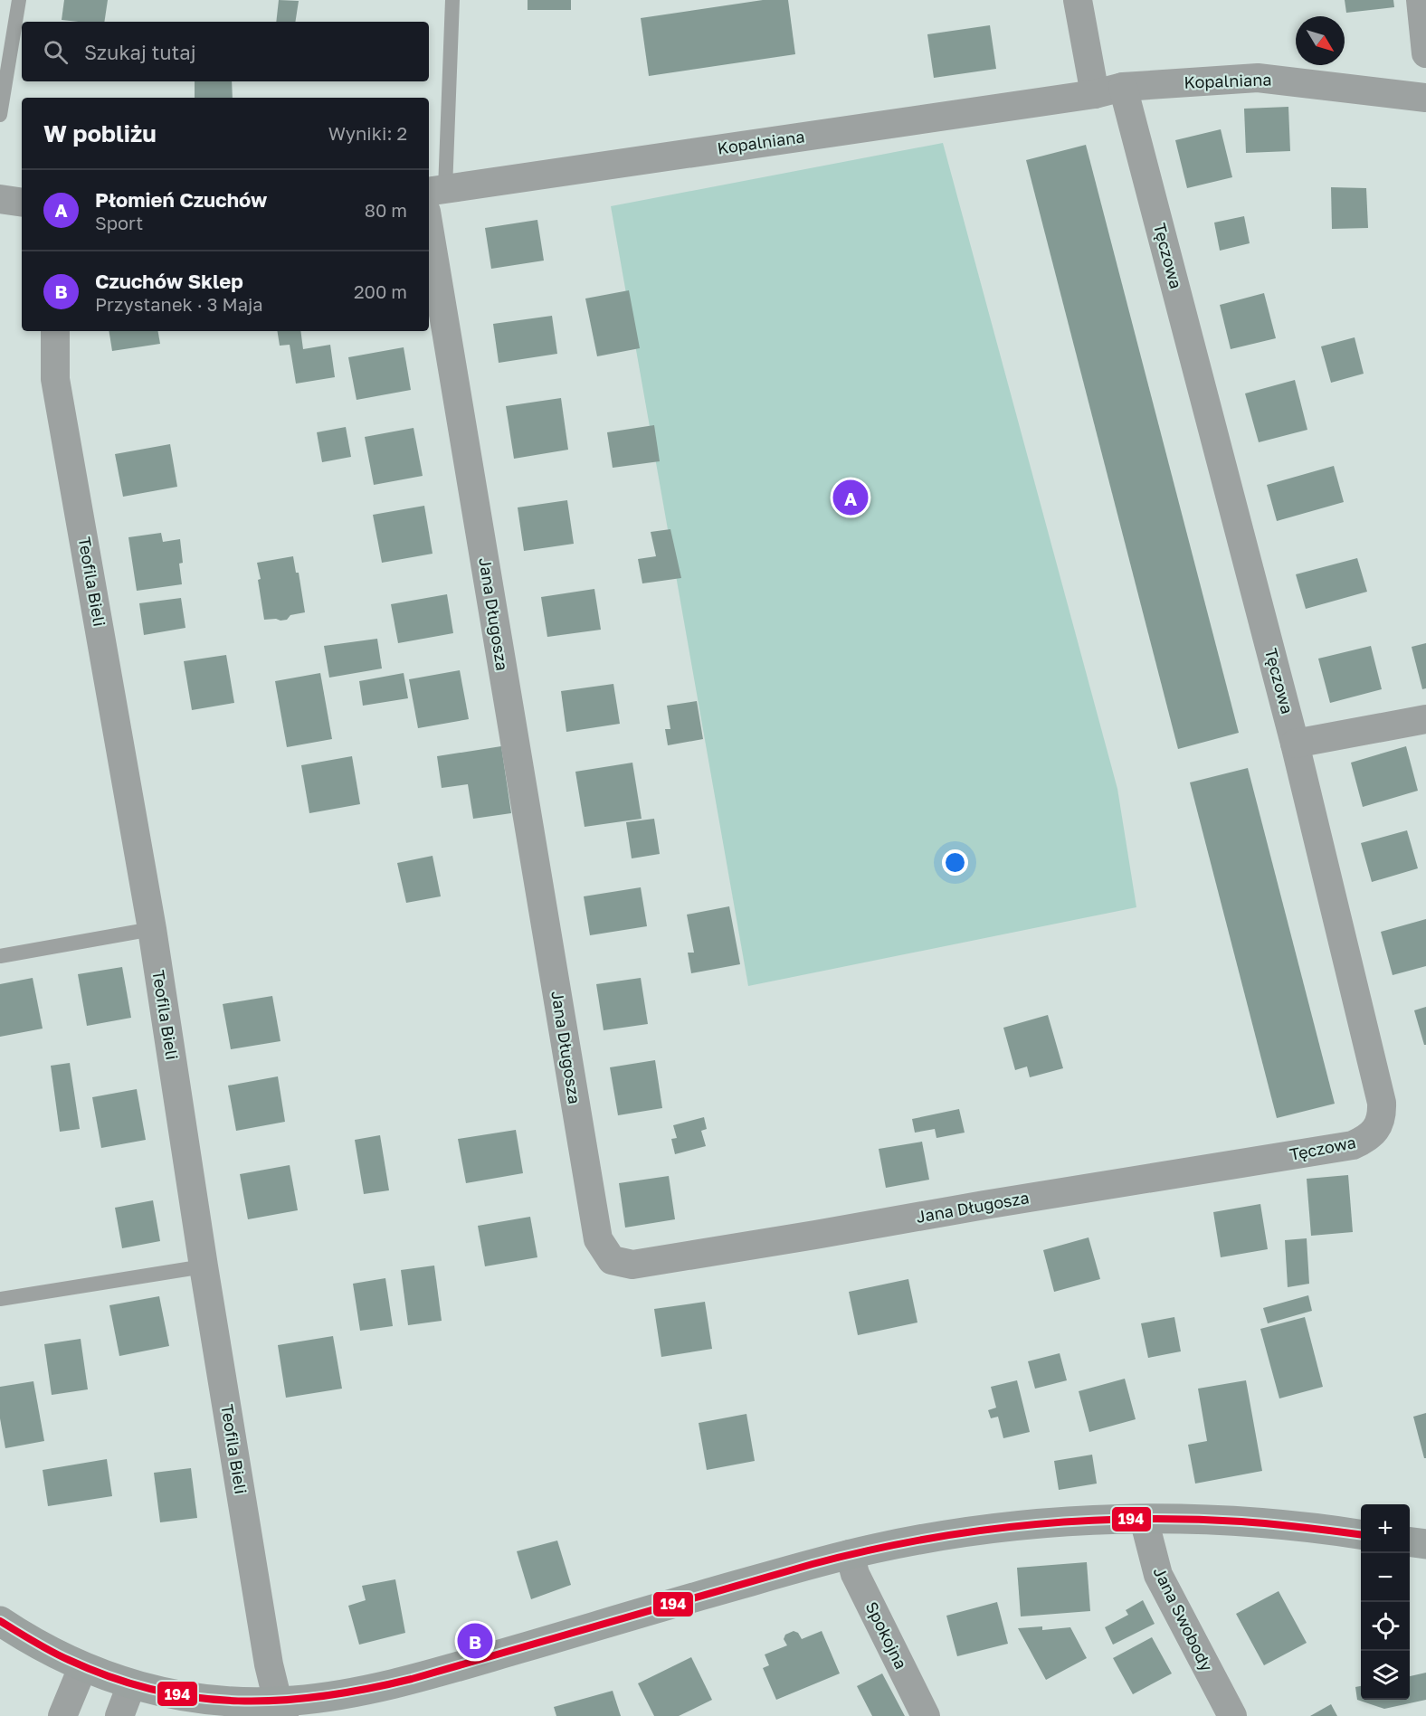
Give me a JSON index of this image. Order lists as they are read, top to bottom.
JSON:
{
  "streets": {
    "street": [
      "Kopalniana",
      "Tęczowa",
      "Teofila Bieli",
      "Jana Długosza",
      "Jana Swobody",
      "Spokojna"
    ]
  },
  "crossings": [
    ["Kopalniana", "Tęczowa"],
    ["Tęczowa", "Jana Długosza"]
  ],
  "lines": ["transit line 194"],
  "north": "bottom right",
  "page": {
    "search": "Szukaj tutaj",
    "heading": ["W pobliżu", "Wyniki: 2"],
    "list": [
      {
        "mark": "A",
        "name": "Płomień Czuchów",
        "note": "Sport",
        "value": "80 m"
      },
      {
        "mark": "B",
        "name": "Czuchów Sklep",
        "note": "Przystanek · 3 Maja",
        "value": "200 m"
      }
    ],
    "pins": ["A", "B"],
    "map_buttons": ["+", "−"]
  }
}
